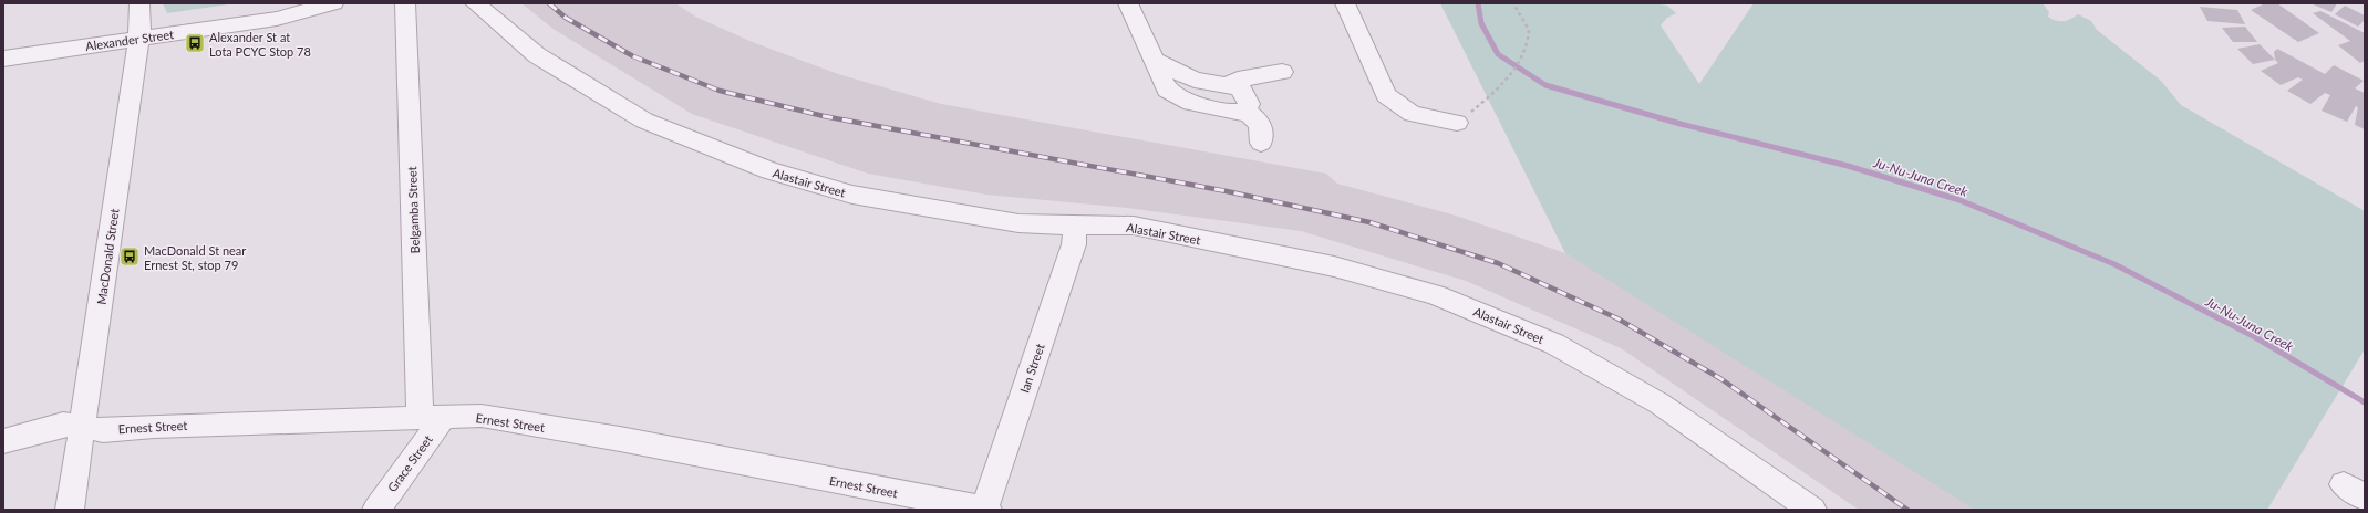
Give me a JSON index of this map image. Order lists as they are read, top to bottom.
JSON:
{
  "streets": {
    "street": [
      "Alexander Street",
      "Alastair Street",
      "Belgamba Street",
      "MacDonald Street",
      "Ian Street",
      "Ernest Street",
      "Grace Street"
    ]
  },
  "crossings": [
    ["Alexander Street", "MacDonald Street"],
    ["Alastair Street", "Ian Street"],
    ["Belgamba Street", "Ernest Street"],
    ["Belgamba Street", "Grace Street"],
    ["MacDonald Street", "Ernest Street"],
    ["Ian Street", "Ernest Street"],
    ["Ernest Street", "Grace Street"]
  ],
  "water": ["Ju-Nu-Juna Creek"],
  "places": {
    "bus stop": ["Alexander St at Lota PCYC Stop 78", "MacDonald St near Ernest St, stop 79"]
  }
}
